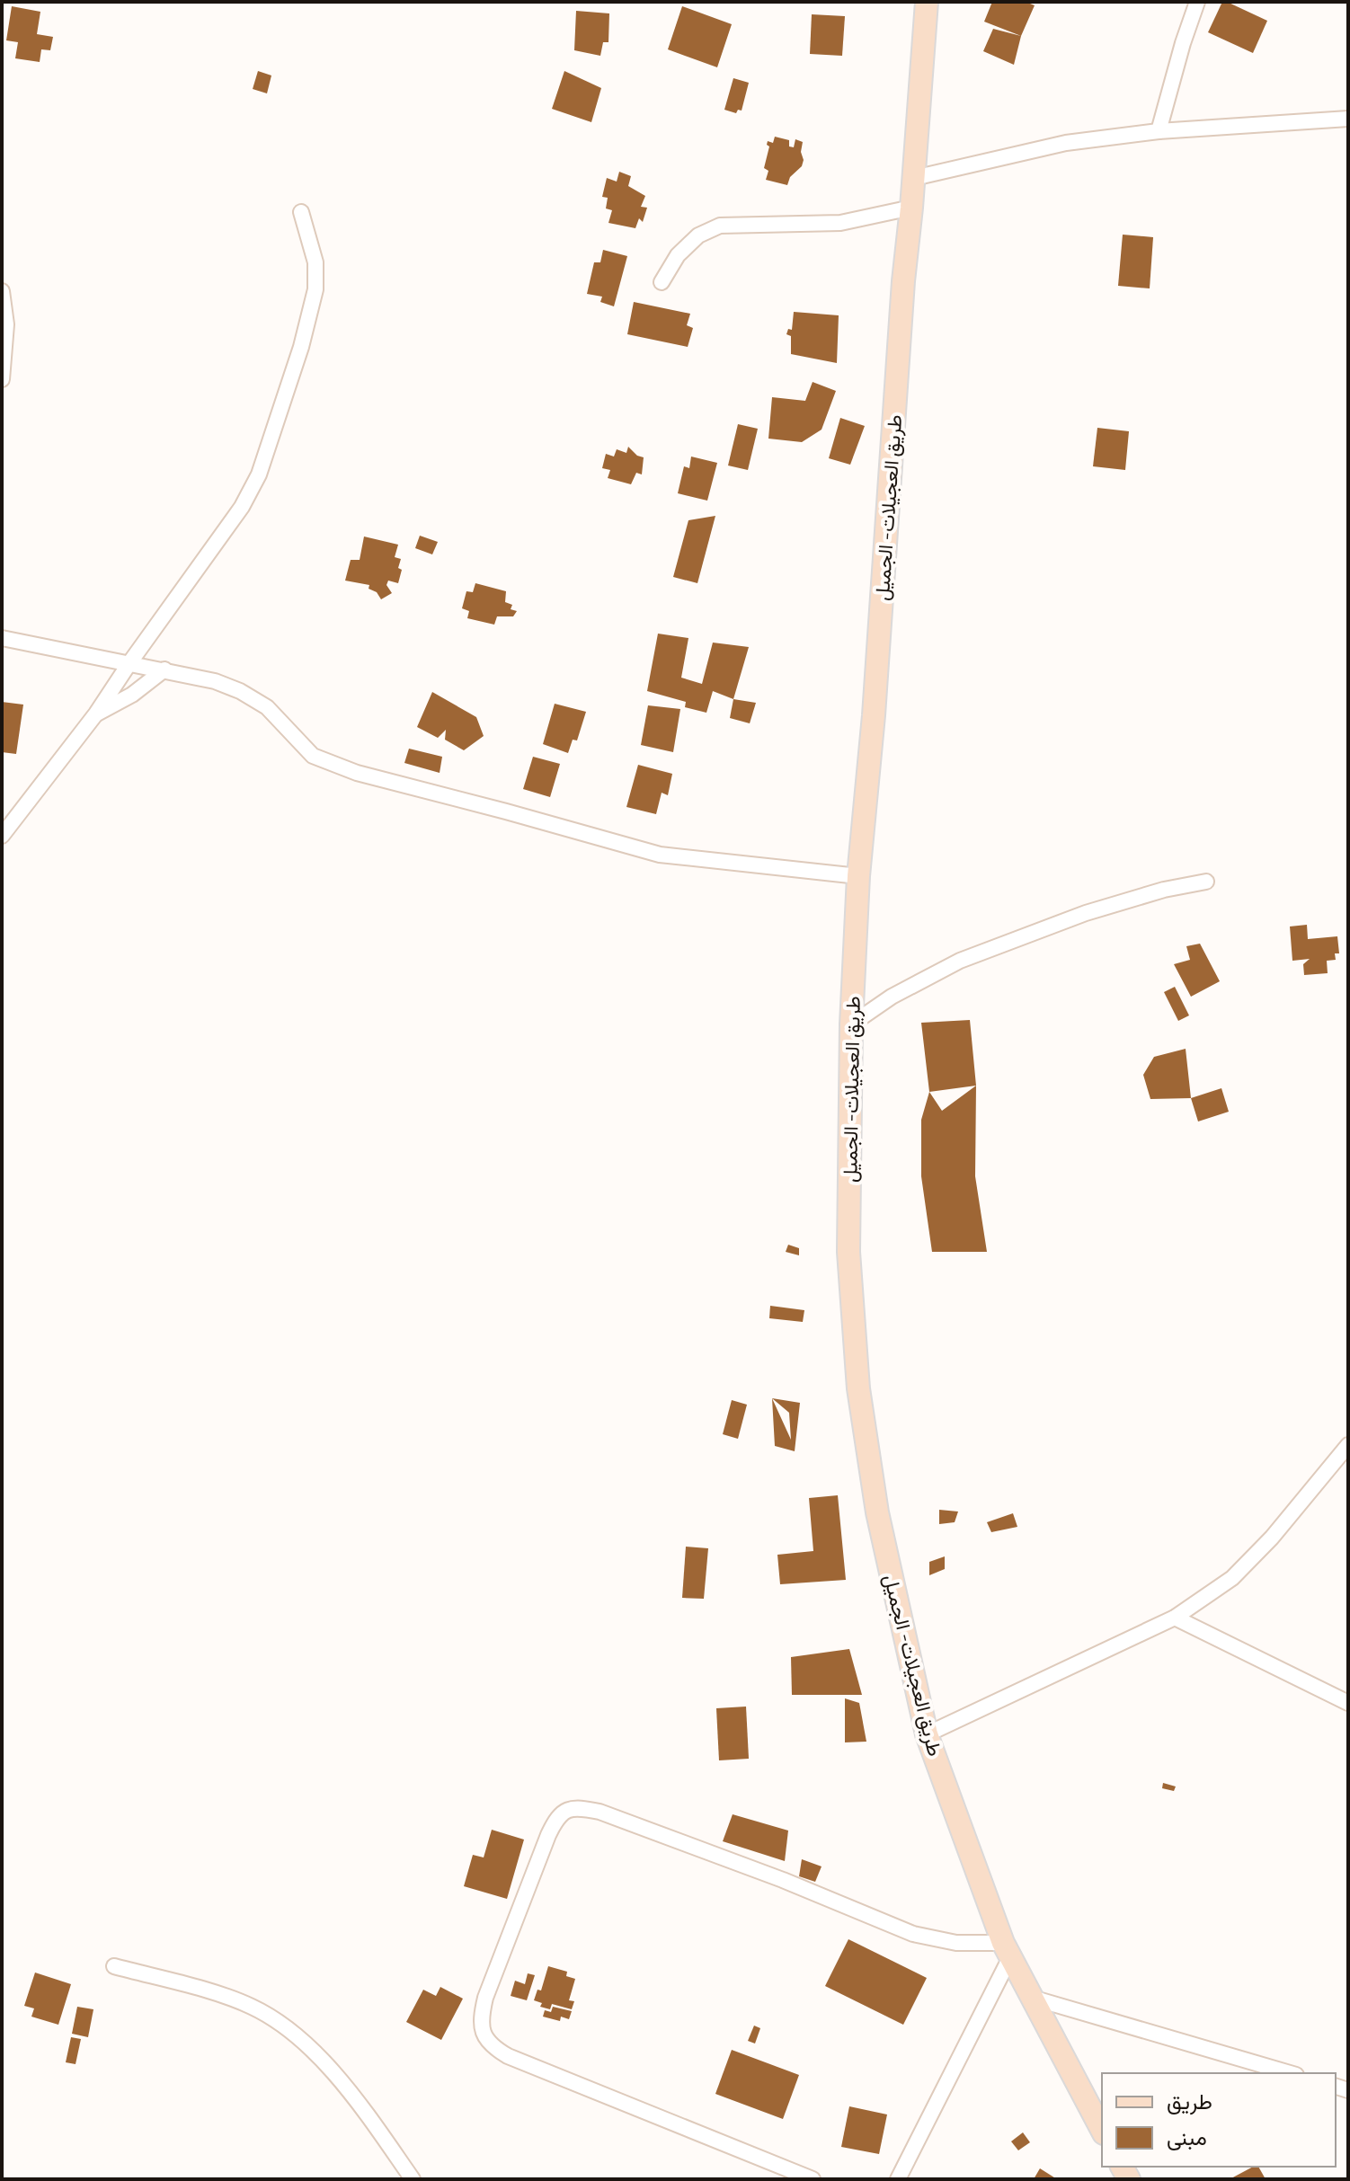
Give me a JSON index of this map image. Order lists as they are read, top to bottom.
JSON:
{
  "streets": {
    "main road": ["طريق العجيلات- الجميل"]
  },
  "legend": ["طريق", "مبنى"]
}
